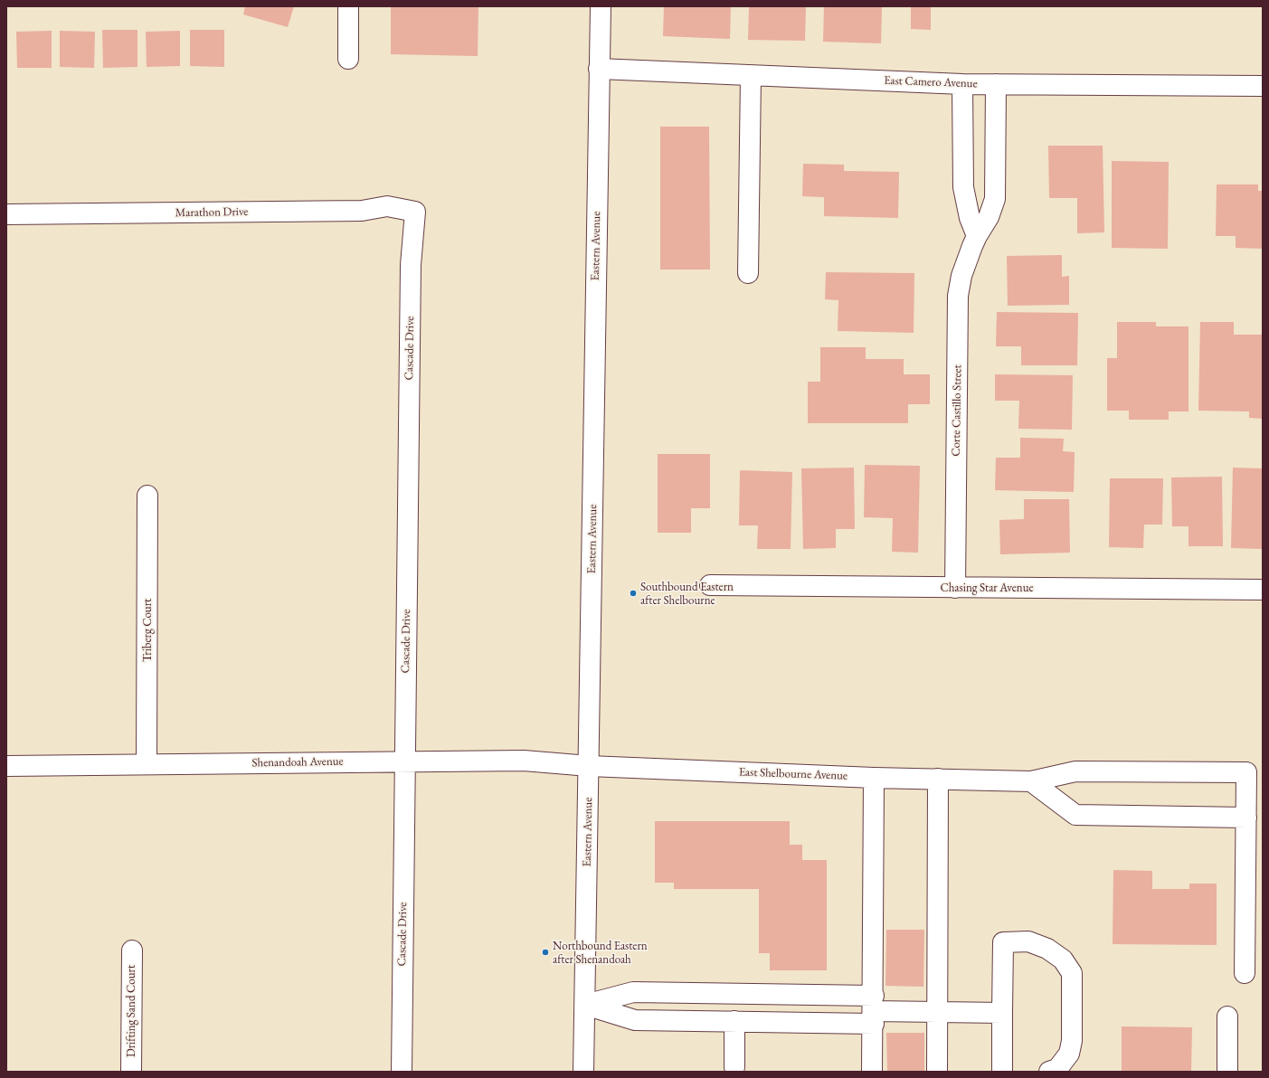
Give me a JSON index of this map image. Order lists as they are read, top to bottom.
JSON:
{
  "streets": {
    "street": [
      "East Camero Avenue",
      "Marathon Drive",
      "Eastern Avenue",
      "Cascade Drive",
      "Corte Castillo Street",
      "Chasing Star Avenue",
      "Triberg Court",
      "Shenandoah Avenue",
      "East Shelbourne Avenue",
      "Drifting Sand Court"
    ]
  },
  "crossings": [
    ["East Camero Avenue", "Eastern Avenue"],
    ["East Camero Avenue", "Corte Castillo Street"],
    ["Marathon Drive", "Cascade Drive"],
    ["Eastern Avenue", "Shenandoah Avenue"],
    ["Eastern Avenue", "East Shelbourne Avenue"],
    ["Cascade Drive", "Shenandoah Avenue"],
    ["Corte Castillo Street", "Chasing Star Avenue"],
    ["Triberg Court", "Shenandoah Avenue"],
    ["Shenandoah Avenue", "East Shelbourne Avenue"]
  ],
  "places": ["Southbound Eastern after Shelbourne", "Northbound Eastern after Shenandoah"]
}
